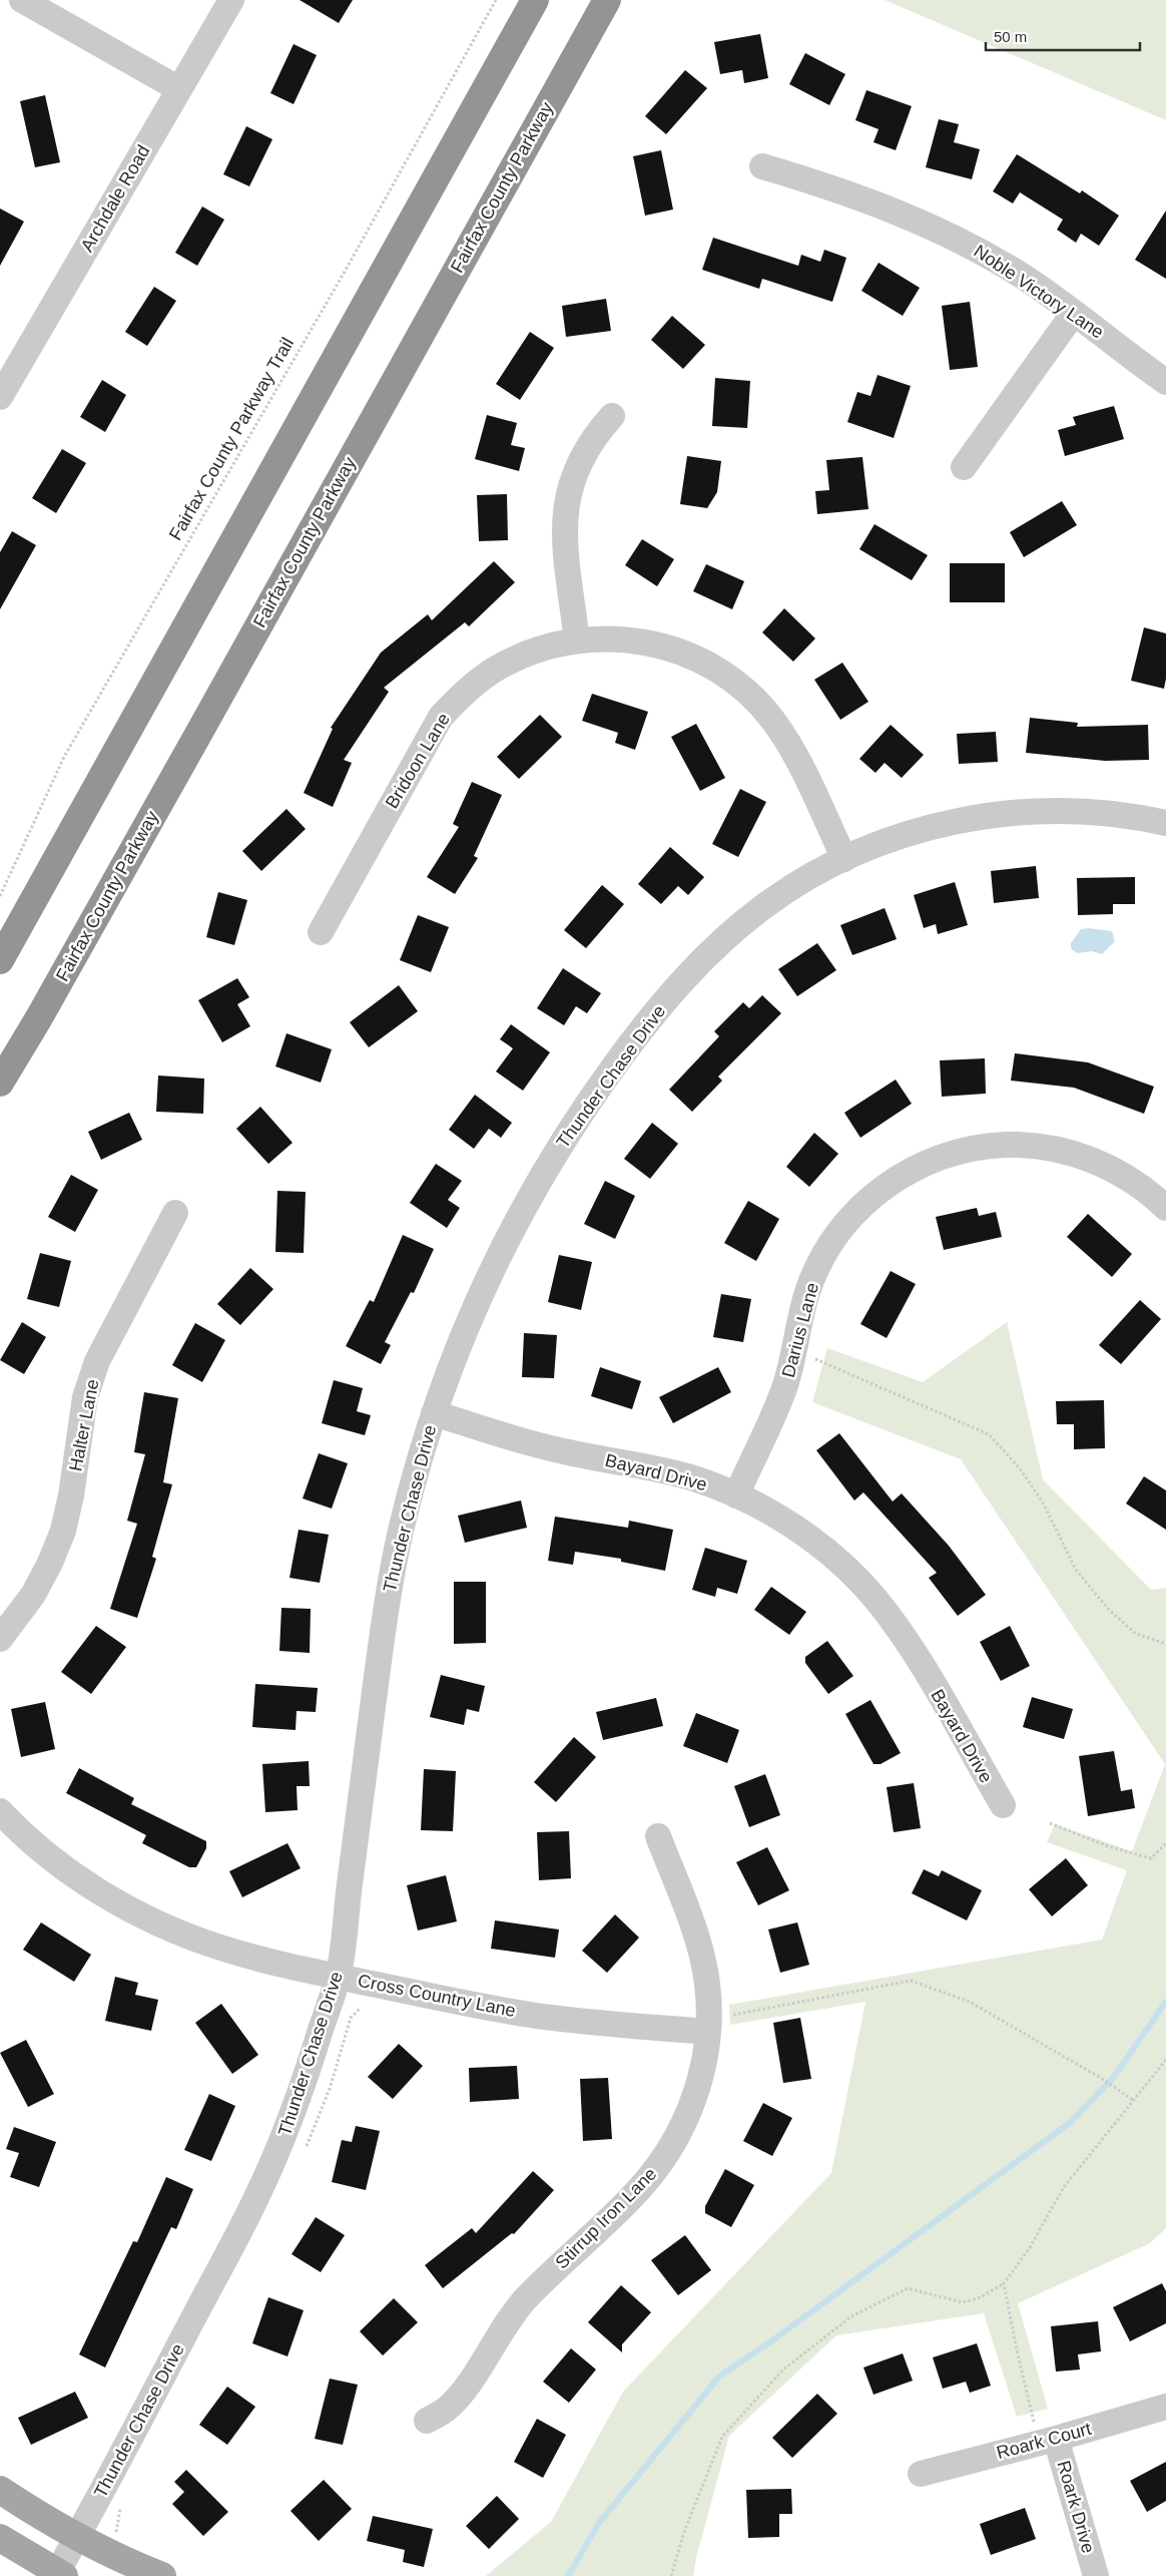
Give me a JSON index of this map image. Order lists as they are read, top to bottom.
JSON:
{
  "streets": {
    "highway": ["Fairfax County Parkway"],
    "street": [
      "Archdale Road",
      "Noble Victory Lane",
      "Bridoon Lane",
      "Thunder Chase Drive",
      "Darius Lane",
      "Halter Lane",
      "Bayard Drive",
      "Cross Country Lane",
      "Stirrup Iron Lane",
      "Roark Court",
      "Roark Drive"
    ],
    "path": ["Fairfax County Parkway Trail"]
  },
  "crossings": [
    ["Bridoon Lane", "Thunder Chase Drive"],
    ["Thunder Chase Drive", "Bayard Drive"],
    ["Thunder Chase Drive", "Cross Country Lane"],
    ["Darius Lane", "Bayard Drive"],
    ["Cross Country Lane", "Stirrup Iron Lane"],
    ["Roark Court", "Roark Drive"]
  ],
  "scale_bar": "50 m"
}
